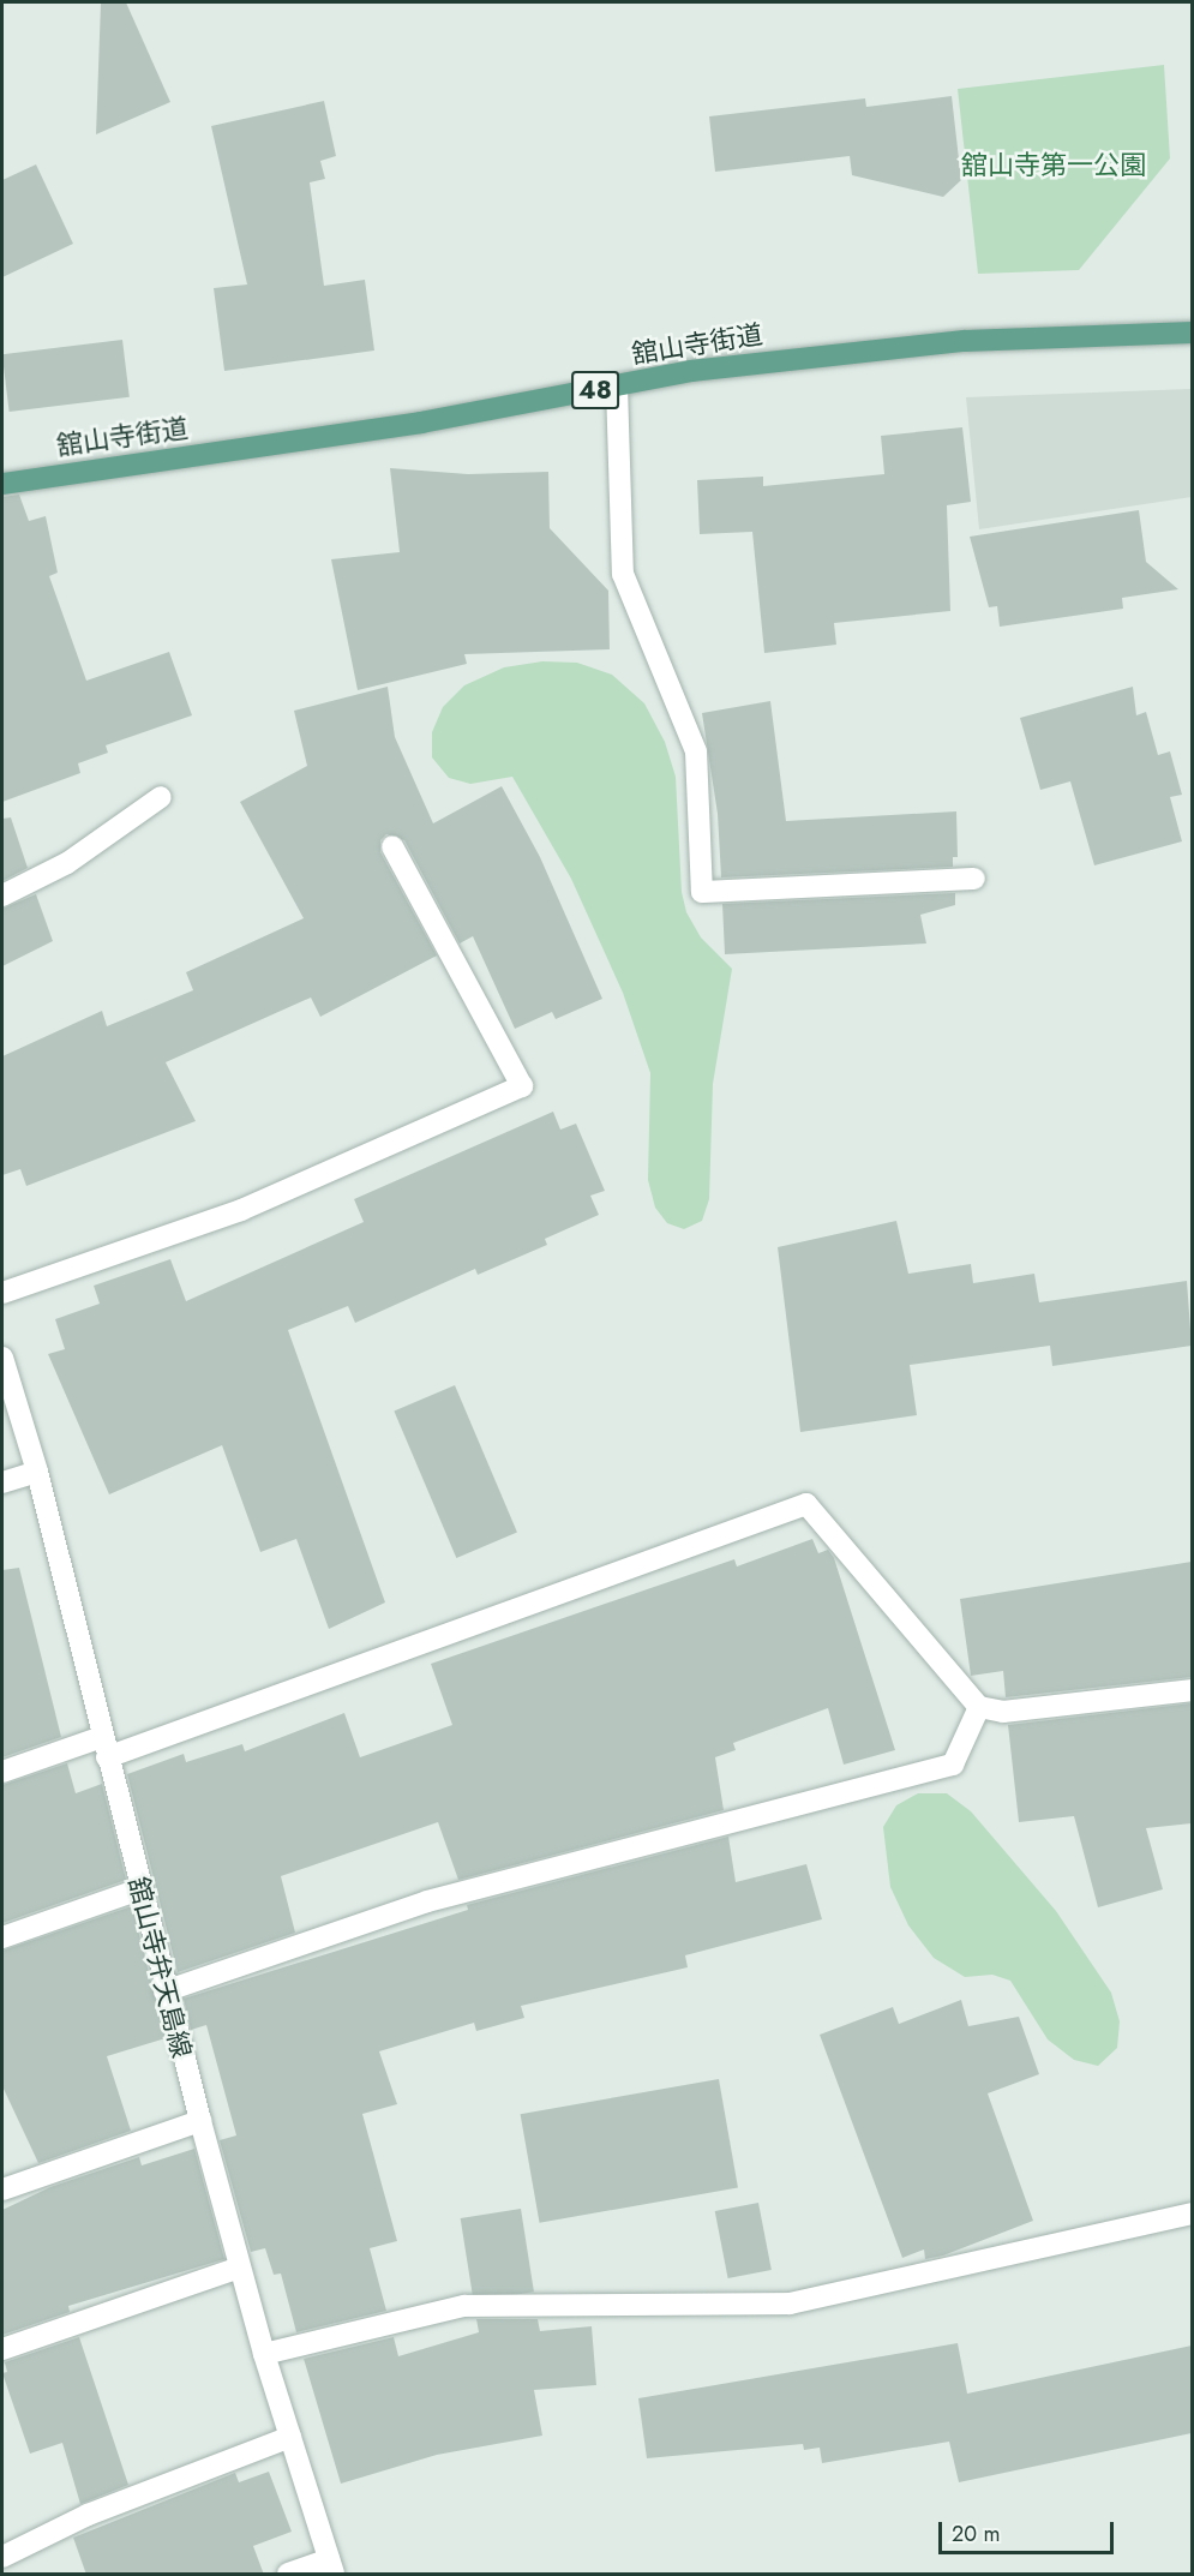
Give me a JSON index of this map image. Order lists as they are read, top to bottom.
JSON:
{
  "streets": {
    "main road": ["舘山寺街道", "48"],
    "street": ["舘山寺弁天島線"]
  },
  "parks": ["舘山寺第一公園"],
  "scale_bar": "20 m"
}
